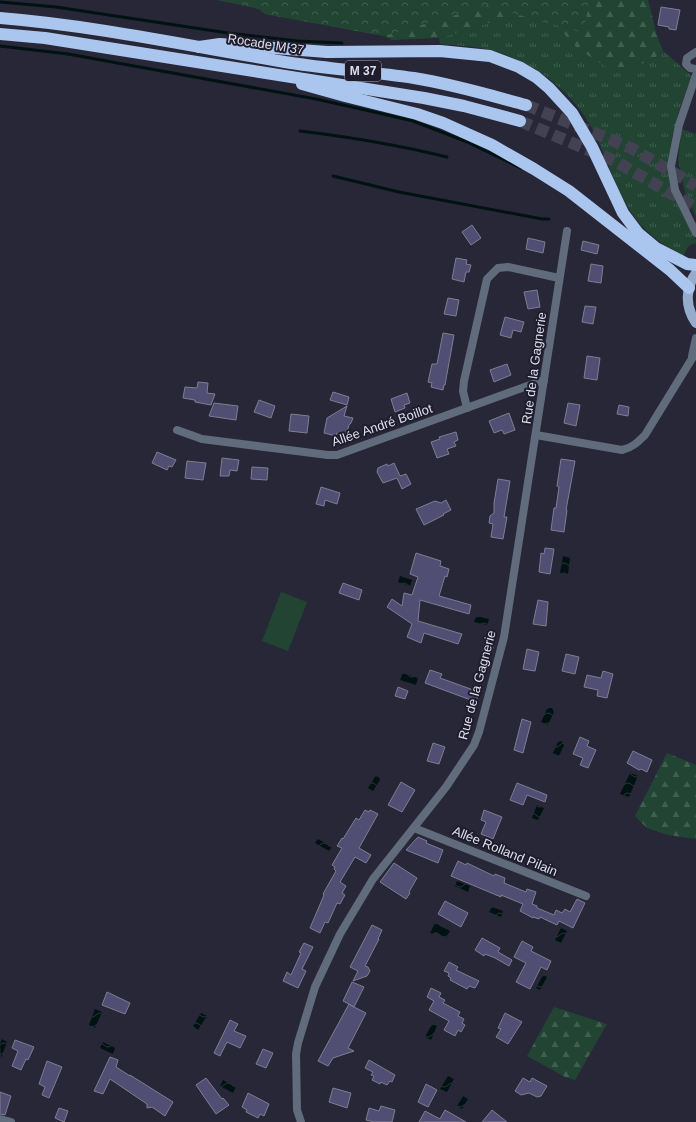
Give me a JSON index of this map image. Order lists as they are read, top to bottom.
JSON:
{
  "streets": {
    "highway": ["Rocade M 37", "M 37"],
    "street": ["Rue de la Gagnerie", "Allée André Boillot", "Allée Rolland Pilain"]
  },
  "crossings": [
    ["Rue de la Gagnerie", "Allée André Boillot"],
    ["Rue de la Gagnerie", "Allée Rolland Pilain"]
  ]
}
